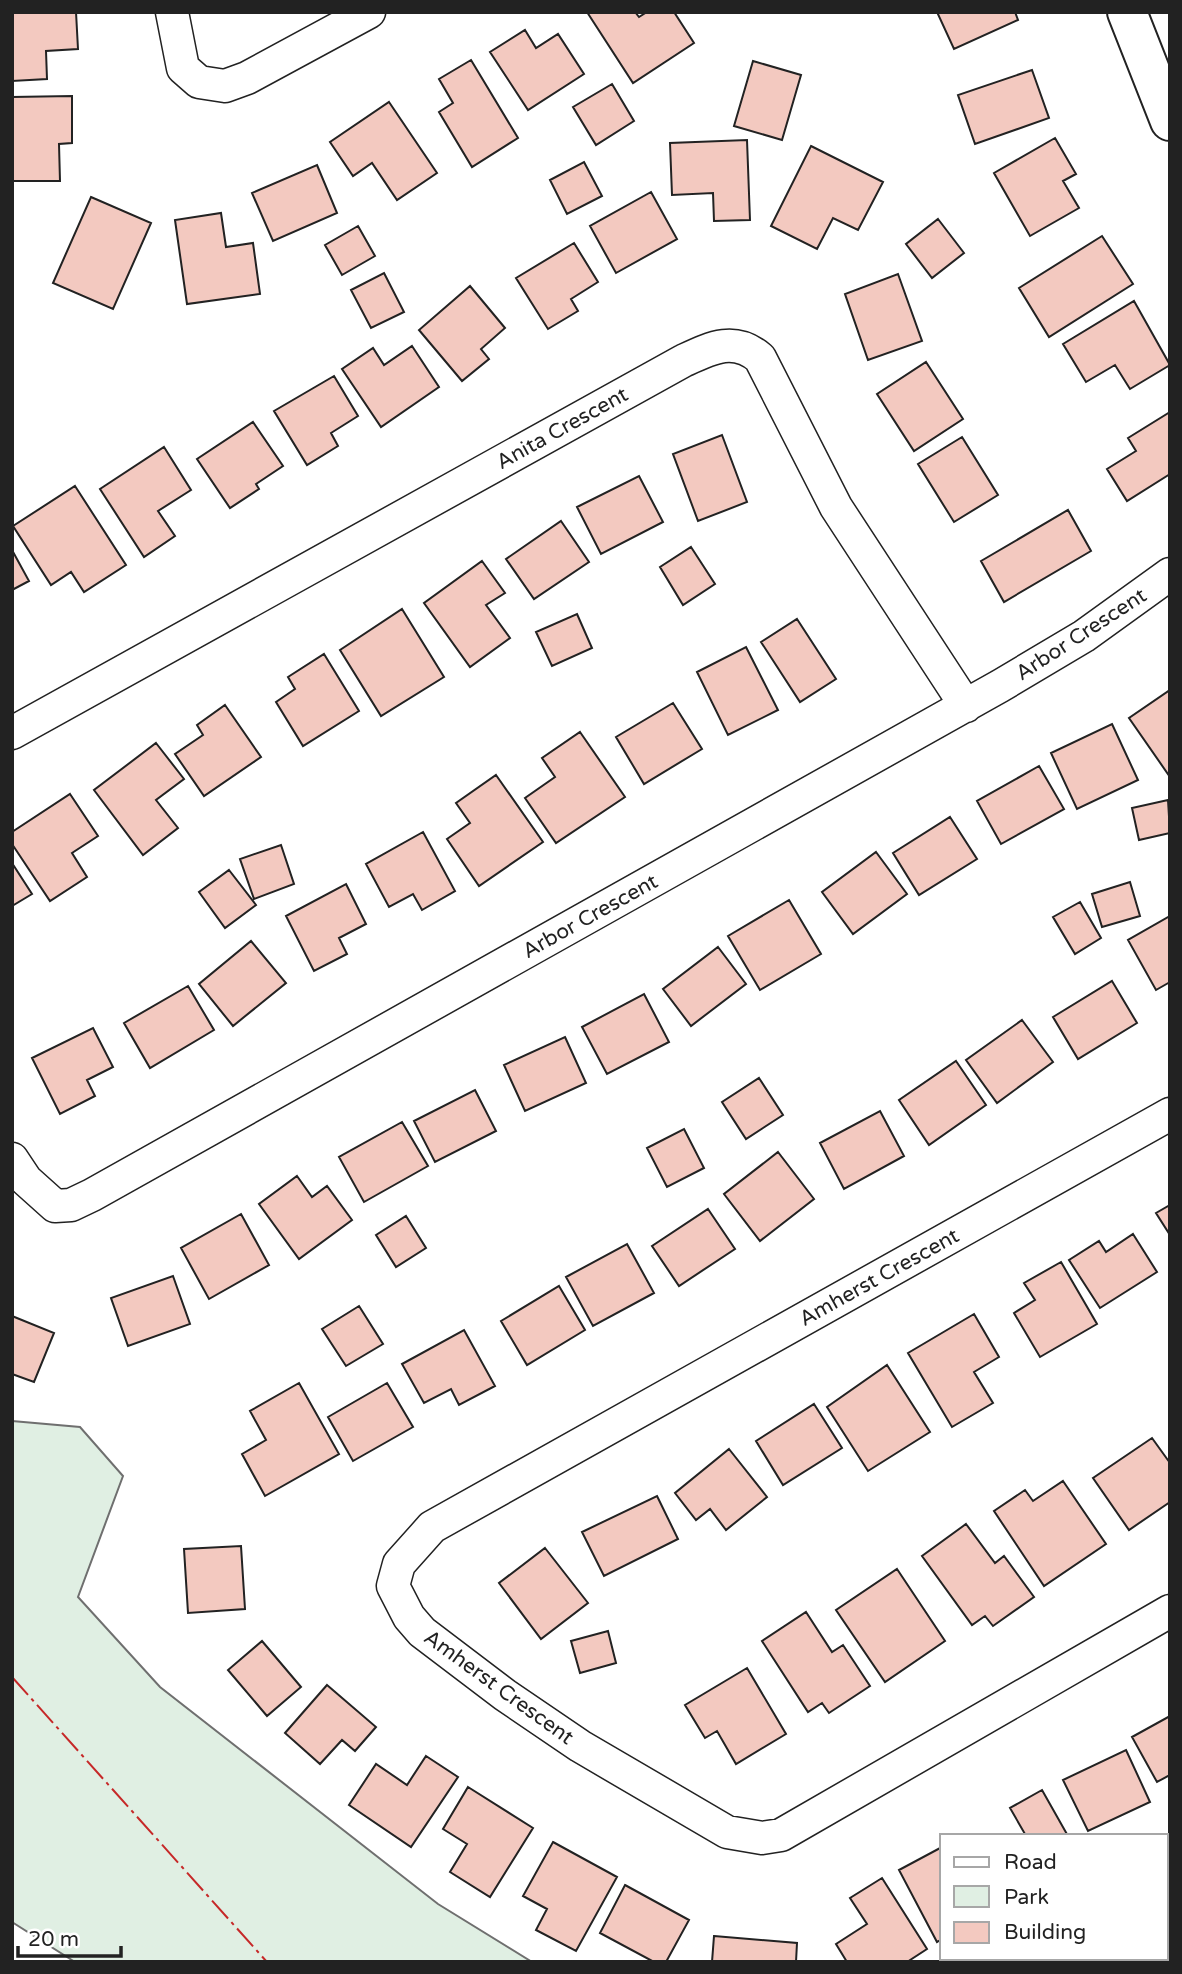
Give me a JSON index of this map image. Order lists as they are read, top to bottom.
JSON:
{
  "streets": {
    "street": ["Anita Crescent", "Arbor Crescent", "Amherst Crescent"]
  },
  "crossings": [
    ["Anita Crescent", "Arbor Crescent"]
  ],
  "legend": ["Road", "Park", "Building"],
  "scale_bar": "20 m"
}
